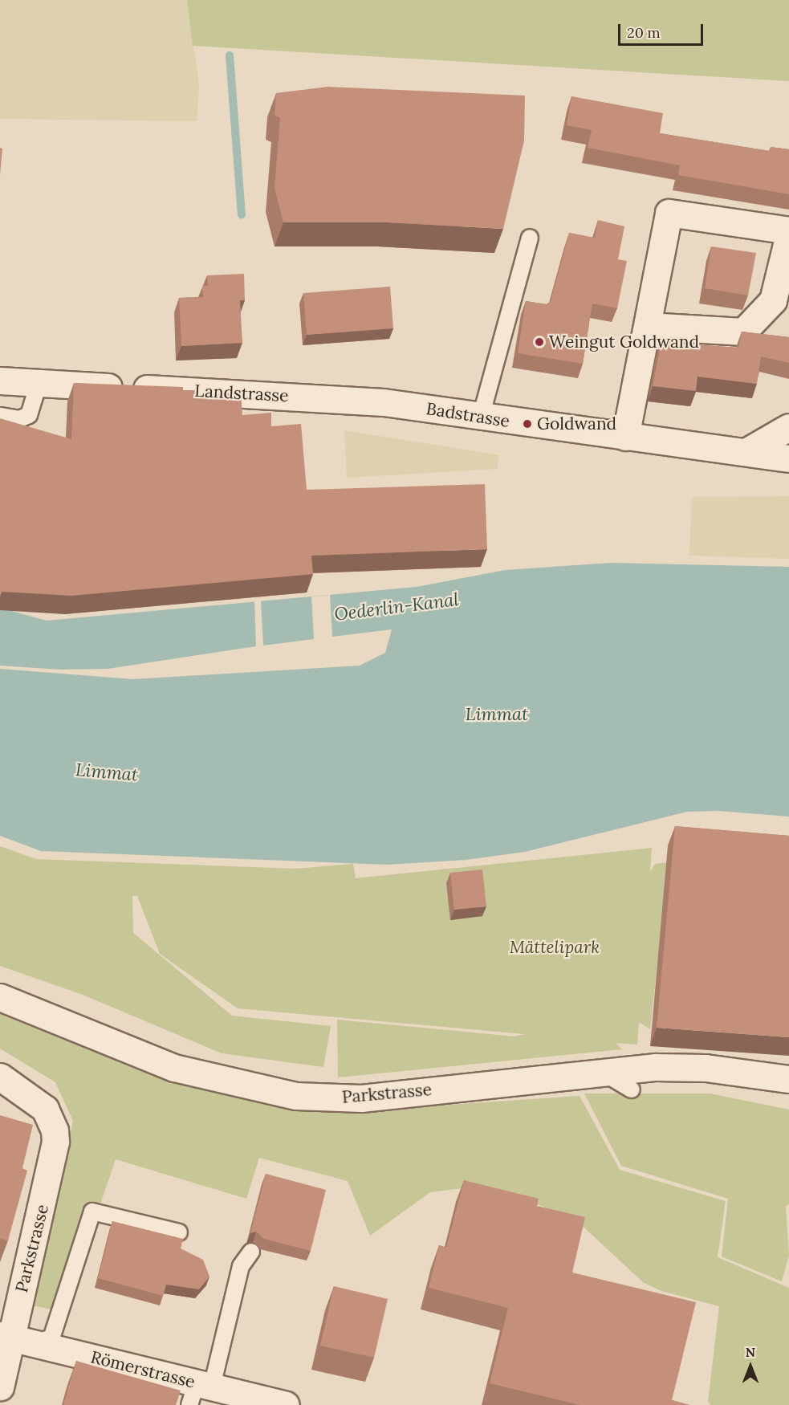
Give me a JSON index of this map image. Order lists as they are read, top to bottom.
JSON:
{
  "streets": {
    "street": [
      "Landstrasse",
      "Badstrasse",
      "Parkstrasse",
      "Römerstrasse"
    ]
  },
  "crossings": [
    ["Landstrasse", "Badstrasse"],
    ["Parkstrasse", "Römerstrasse"]
  ],
  "water": ["Oederlin-Kanal", "Limmat"],
  "parks": ["Mättelipark"],
  "places": ["Weingut Goldwand", "Goldwand"],
  "scale_bar": "20 m",
  "north": "top"
}
